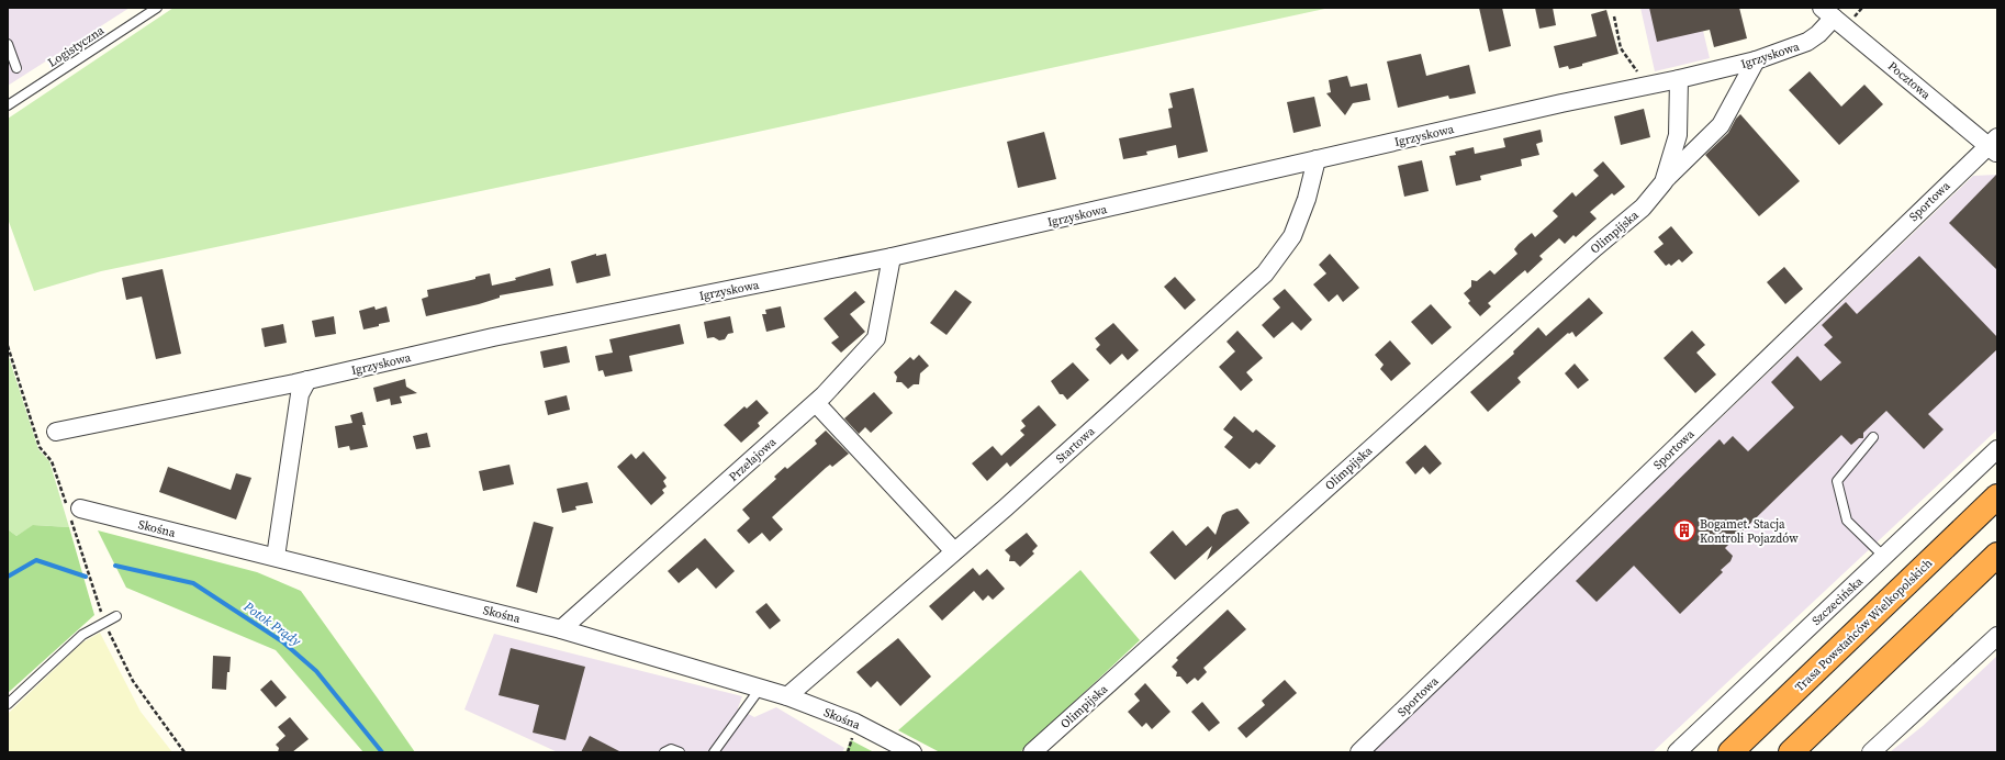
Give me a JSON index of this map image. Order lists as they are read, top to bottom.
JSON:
{
  "streets": {
    "highway": ["Trasa Powstańców Wielkopolskich"],
    "street": [
      "Igrzyskowa",
      "Pocztowa",
      "Sportowa",
      "Olimpijska",
      "Startowa",
      "Przełajowa",
      "Skośna",
      "Szczecińska"
    ],
    "lane": ["Logistyczna"]
  },
  "crossings": [
    ["Igrzyskowa", "Pocztowa"],
    ["Igrzyskowa", "Olimpijska"],
    ["Igrzyskowa", "Startowa"],
    ["Igrzyskowa", "Przełajowa"],
    ["Pocztowa", "Sportowa"],
    ["Startowa", "Skośna"],
    ["Przełajowa", "Skośna"]
  ],
  "water": ["Potok Prądy"],
  "places": {
    "building": ["Bogamet. Stacja Kontroli Pojazdów"]
  }
}
